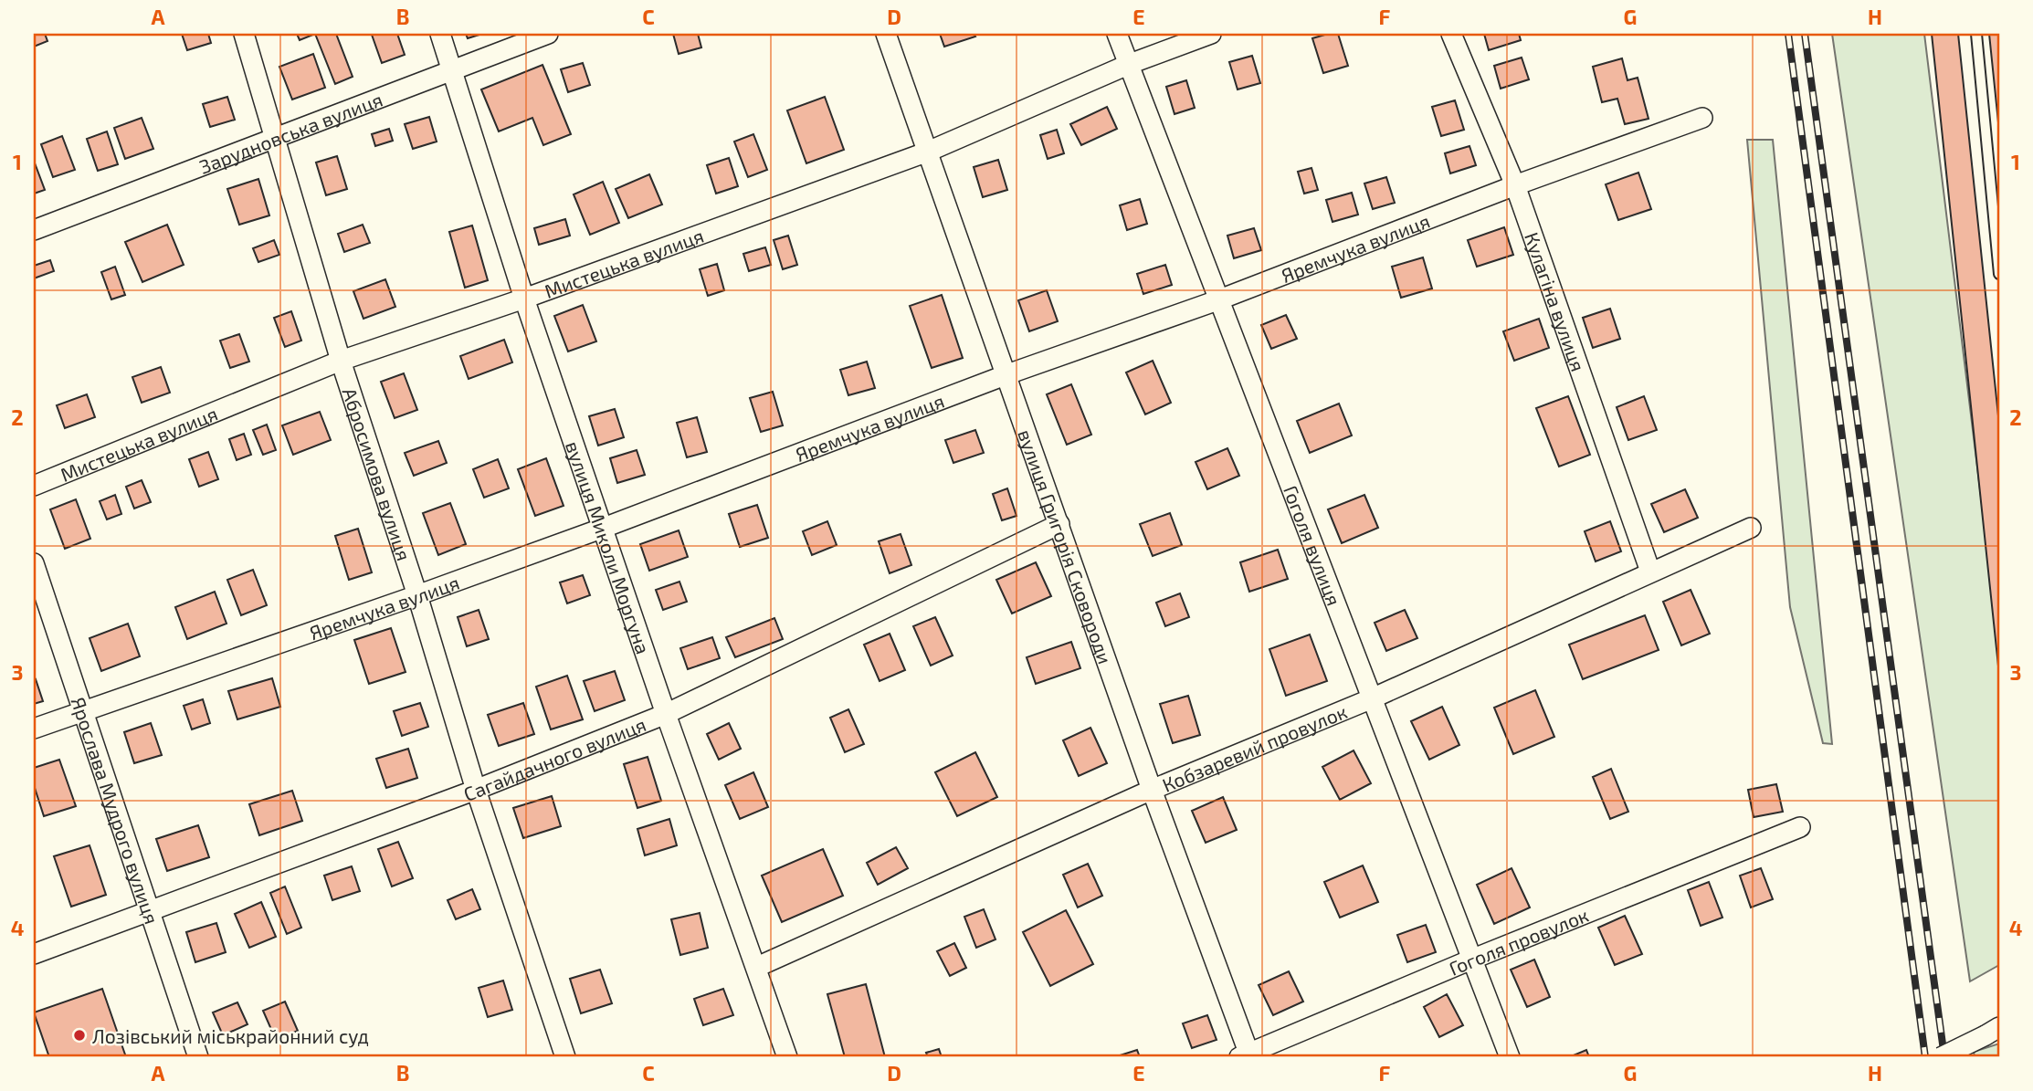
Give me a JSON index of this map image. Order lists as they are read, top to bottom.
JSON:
{
  "streets": {
    "street": [
      "Зарудновська вулиця",
      "Яремчука вулиця",
      "Мистецька вулиця",
      "Кулагіна вулиця",
      "Абросимова вулиця",
      "вулиця Григорія Сковороди",
      "Гоголя вулиця",
      "вулиця Миколи Моргуна",
      "Кобзаревий провулок",
      "Сагайдачного вулиця",
      "Ярослава Мудрого вулиця",
      "Гоголя провулок"
    ]
  },
  "crossings": [
    ["Зарудновська вулиця", "Абросимова вулиця"],
    ["Зарудновська вулиця", "вулиця Миколи Моргуна"],
    ["Яремчука вулиця", "Кулагіна вулиця"],
    ["Яремчука вулиця", "Абросимова вулиця"],
    ["Яремчука вулиця", "вулиця Григорія Сковороди"],
    ["Яремчука вулиця", "Гоголя вулиця"],
    ["Яремчука вулиця", "вулиця Миколи Моргуна"],
    ["Яремчука вулиця", "Ярослава Мудрого вулиця"],
    ["Мистецька вулиця", "Абросимова вулиця"],
    ["Мистецька вулиця", "вулиця Григорія Сковороди"],
    ["Мистецька вулиця", "Гоголя вулиця"],
    ["Мистецька вулиця", "вулиця Миколи Моргуна"],
    ["Кулагіна вулиця", "Кобзаревий провулок"],
    ["Абросимова вулиця", "Сагайдачного вулиця"],
    ["вулиця Григорія Сковороди", "Кобзаревий провулок"],
    ["вулиця Григорія Сковороди", "Сагайдачного вулиця"],
    ["вулиця Григорія Сковороди", "Гоголя провулок"],
    ["Гоголя вулиця", "Кобзаревий провулок"],
    ["Гоголя вулиця", "Гоголя провулок"],
    ["вулиця Миколи Моргуна", "Кобзаревий провулок"],
    ["вулиця Миколи Моргуна", "Сагайдачного вулиця"],
    ["Сагайдачного вулиця", "Ярослава Мудрого вулиця"]
  ],
  "places": ["Лозівський міськрайонний суд"],
  "grid": {
    "columns": [
      "A",
      "B",
      "C",
      "D",
      "E",
      "F",
      "G",
      "H"
    ],
    "rows": [
      "1",
      "2",
      "3",
      "4"
    ]
  }
}
